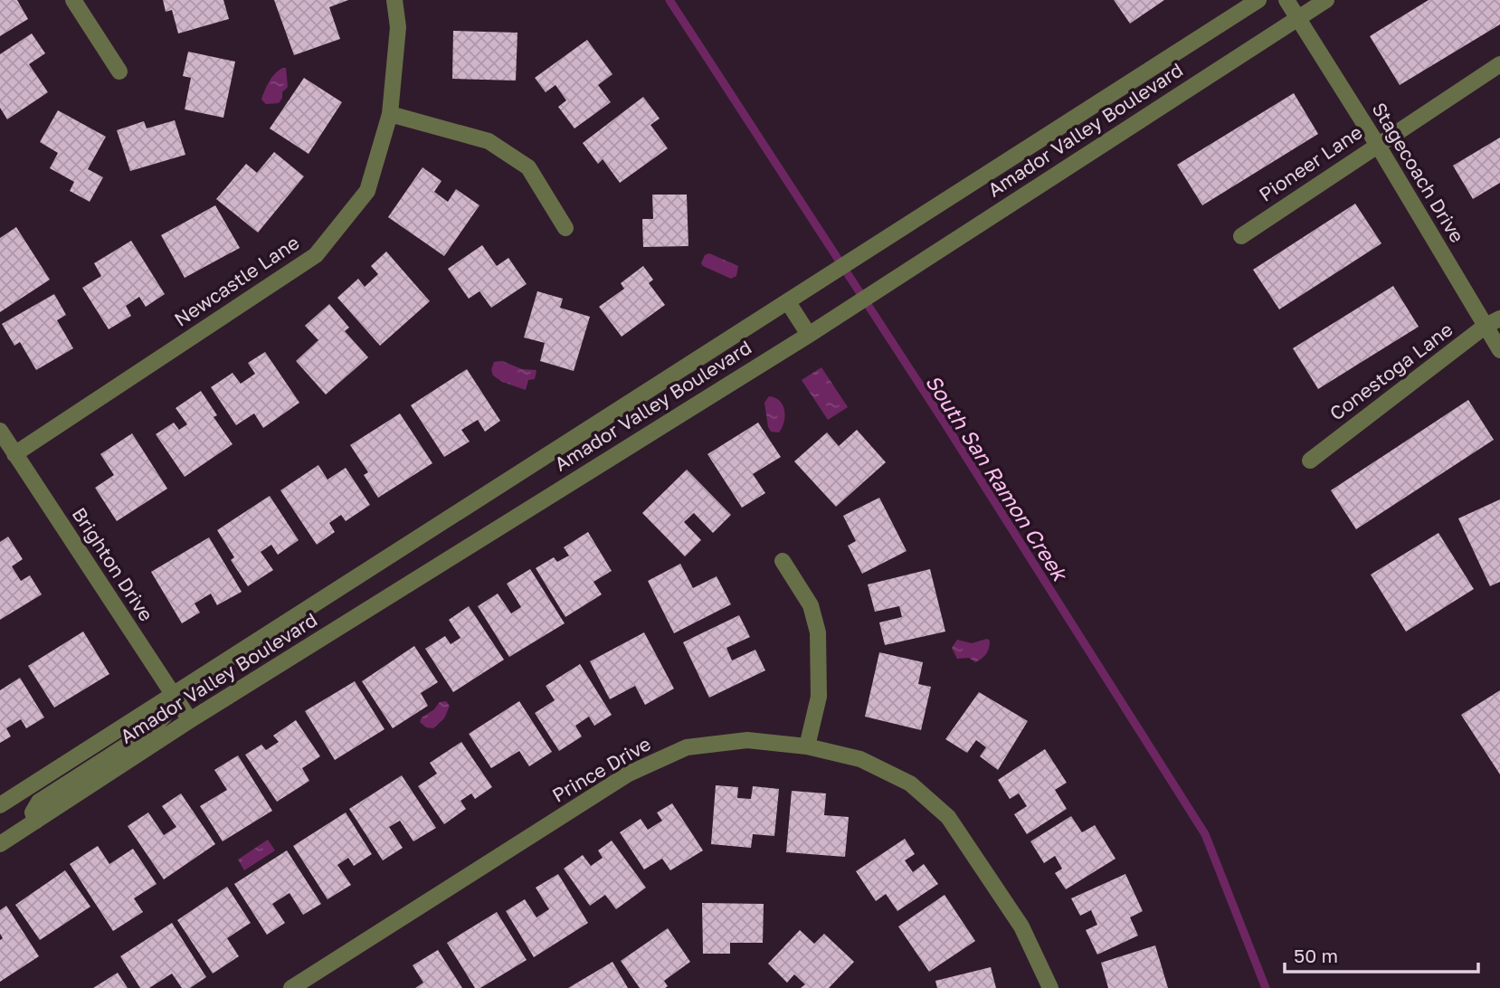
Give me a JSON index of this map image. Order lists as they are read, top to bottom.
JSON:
{
  "streets": {
    "street": [
      "Amador Valley Boulevard",
      "Pioneer Lane",
      "Stagecoach Drive",
      "Newcastle Lane",
      "Conestoga Lane",
      "Brighton Drive",
      "Prince Drive"
    ]
  },
  "crossings": [
    ["Amador Valley Boulevard", "Stagecoach Drive"],
    ["Amador Valley Boulevard", "Brighton Drive"],
    ["Pioneer Lane", "Stagecoach Drive"],
    ["Stagecoach Drive", "Conestoga Lane"],
    ["Newcastle Lane", "Brighton Drive"]
  ],
  "water": ["South San Ramon Creek"],
  "scale_bar": "50 m"
}
